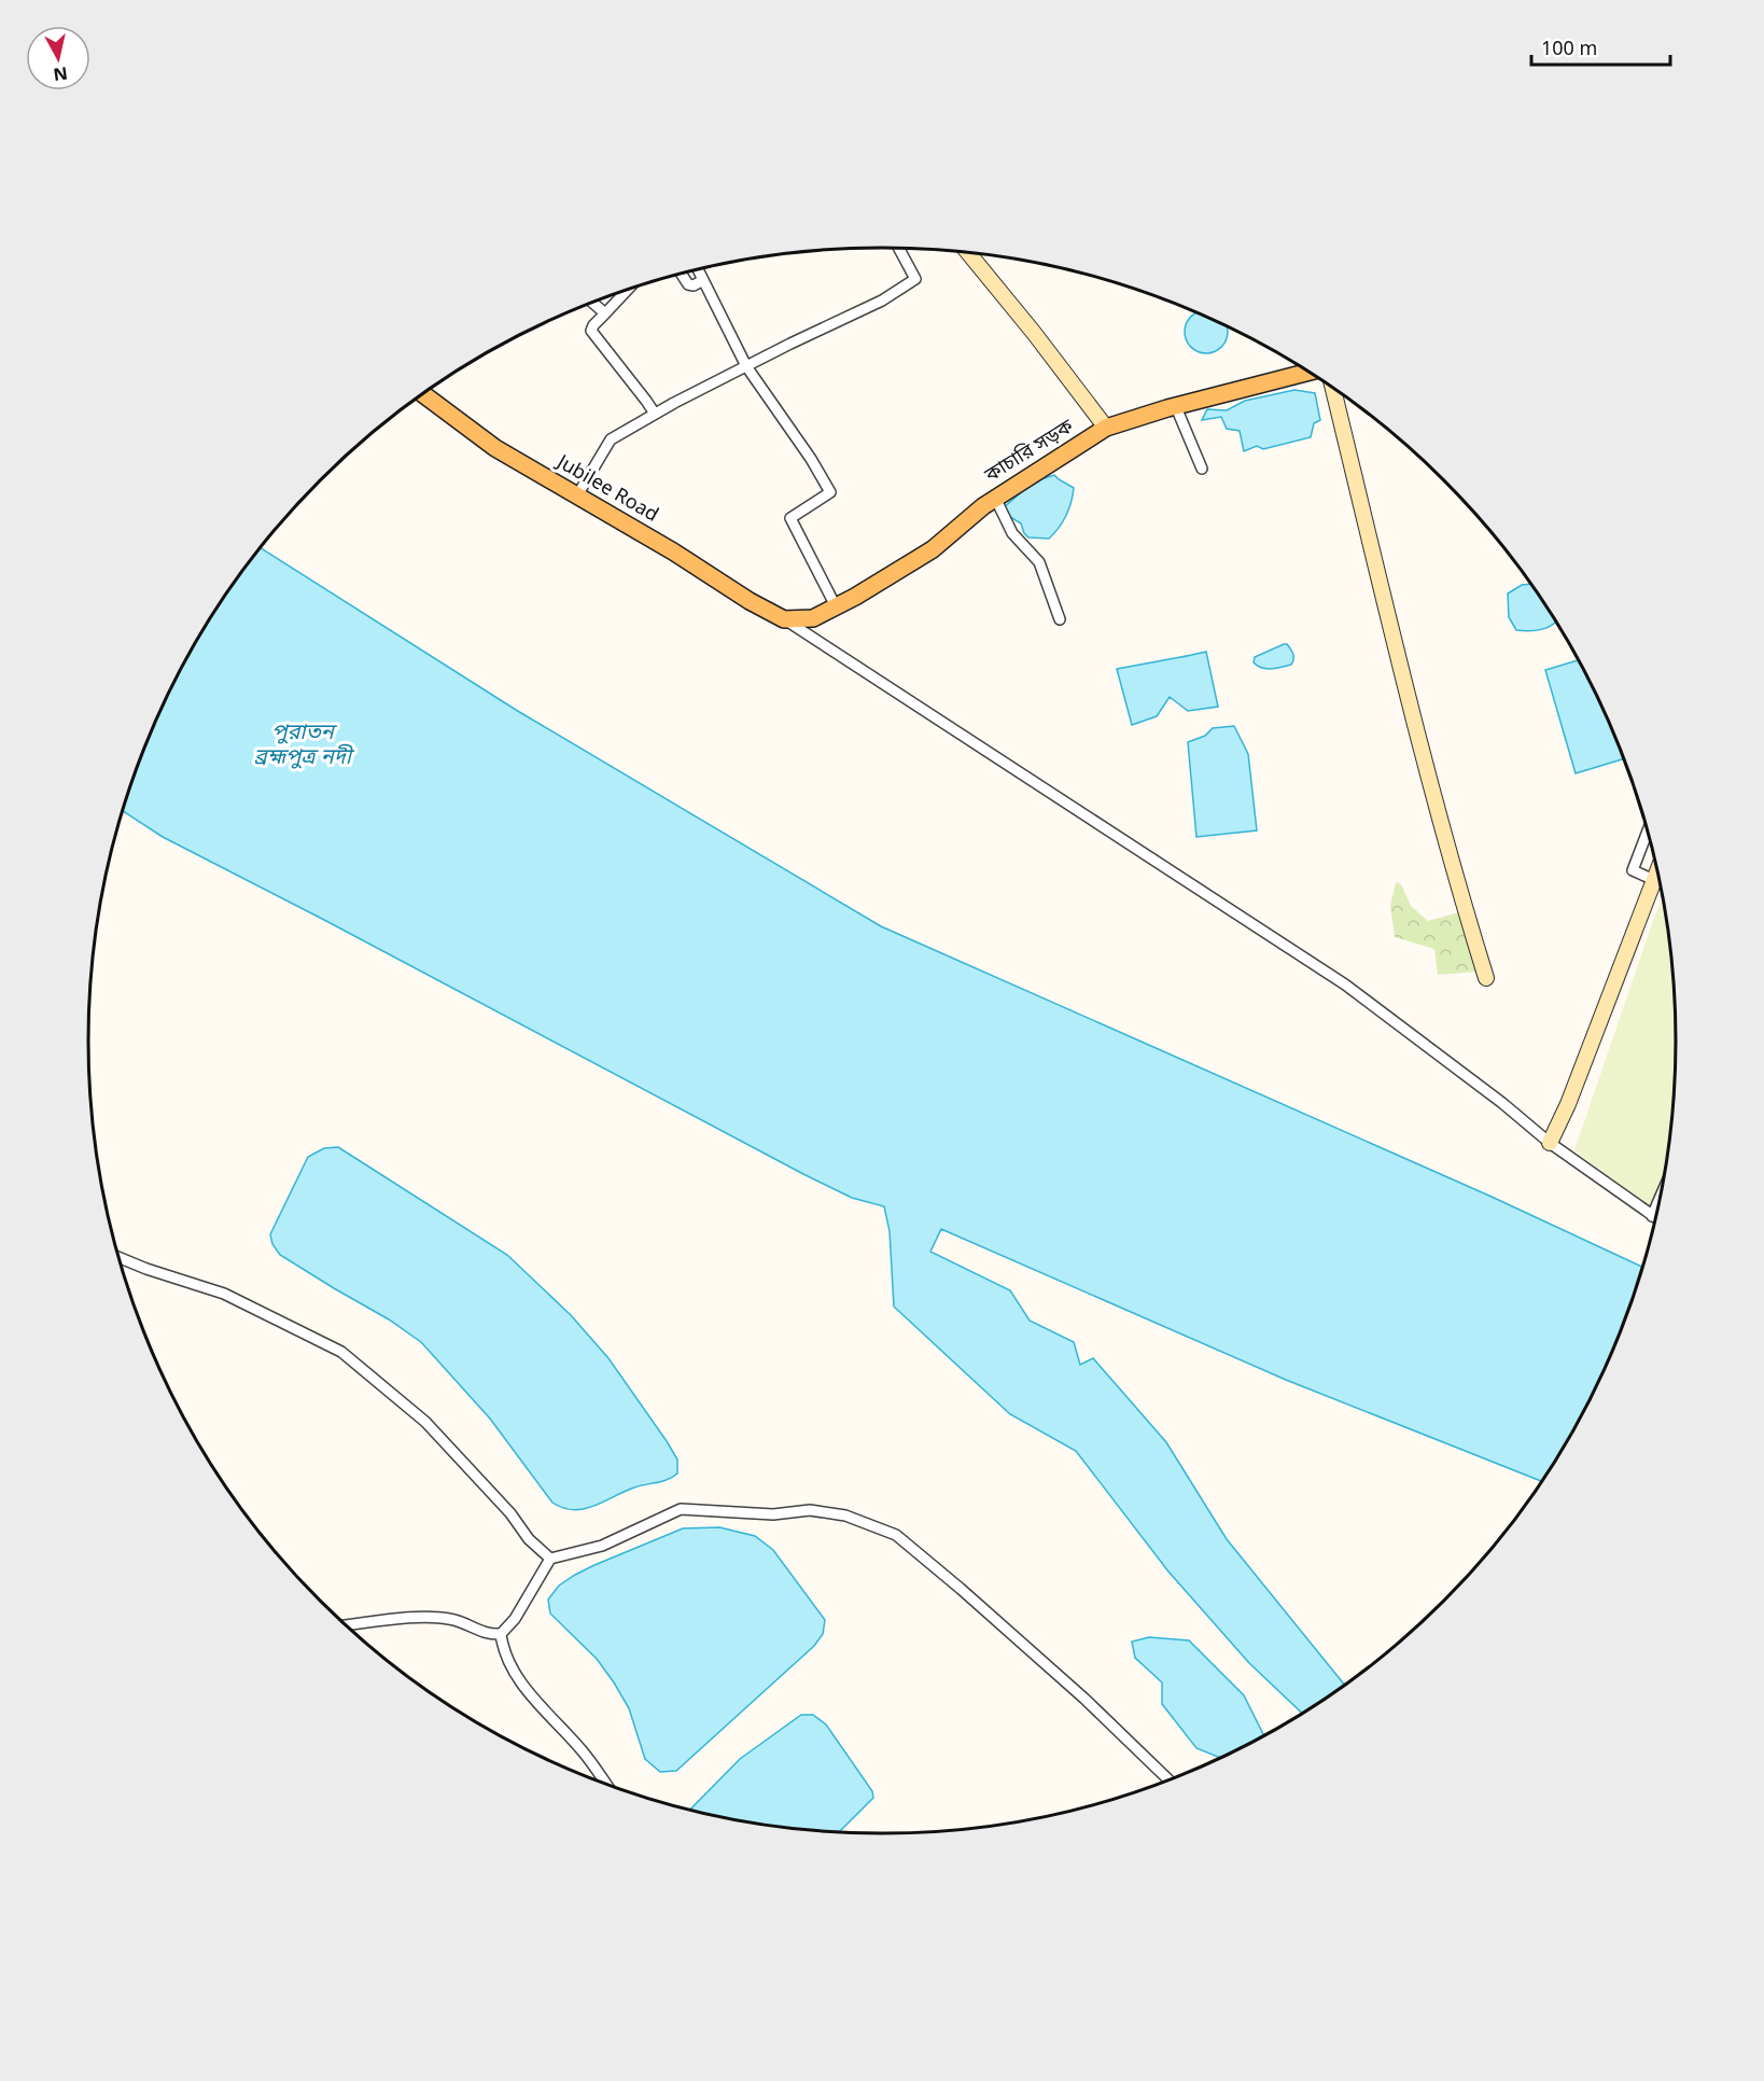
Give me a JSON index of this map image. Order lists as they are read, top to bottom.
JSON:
{
  "streets": {
    "main road": ["কাচারি সড়ক", "Jubilee Road"]
  },
  "crossings": [
    ["কাচারি সড়ক", "Jubilee Road"]
  ],
  "water": ["পুরাতন ব্রহ্মপুত্র নদী"],
  "scale_bar": "100 m",
  "north": "bottom"
}
